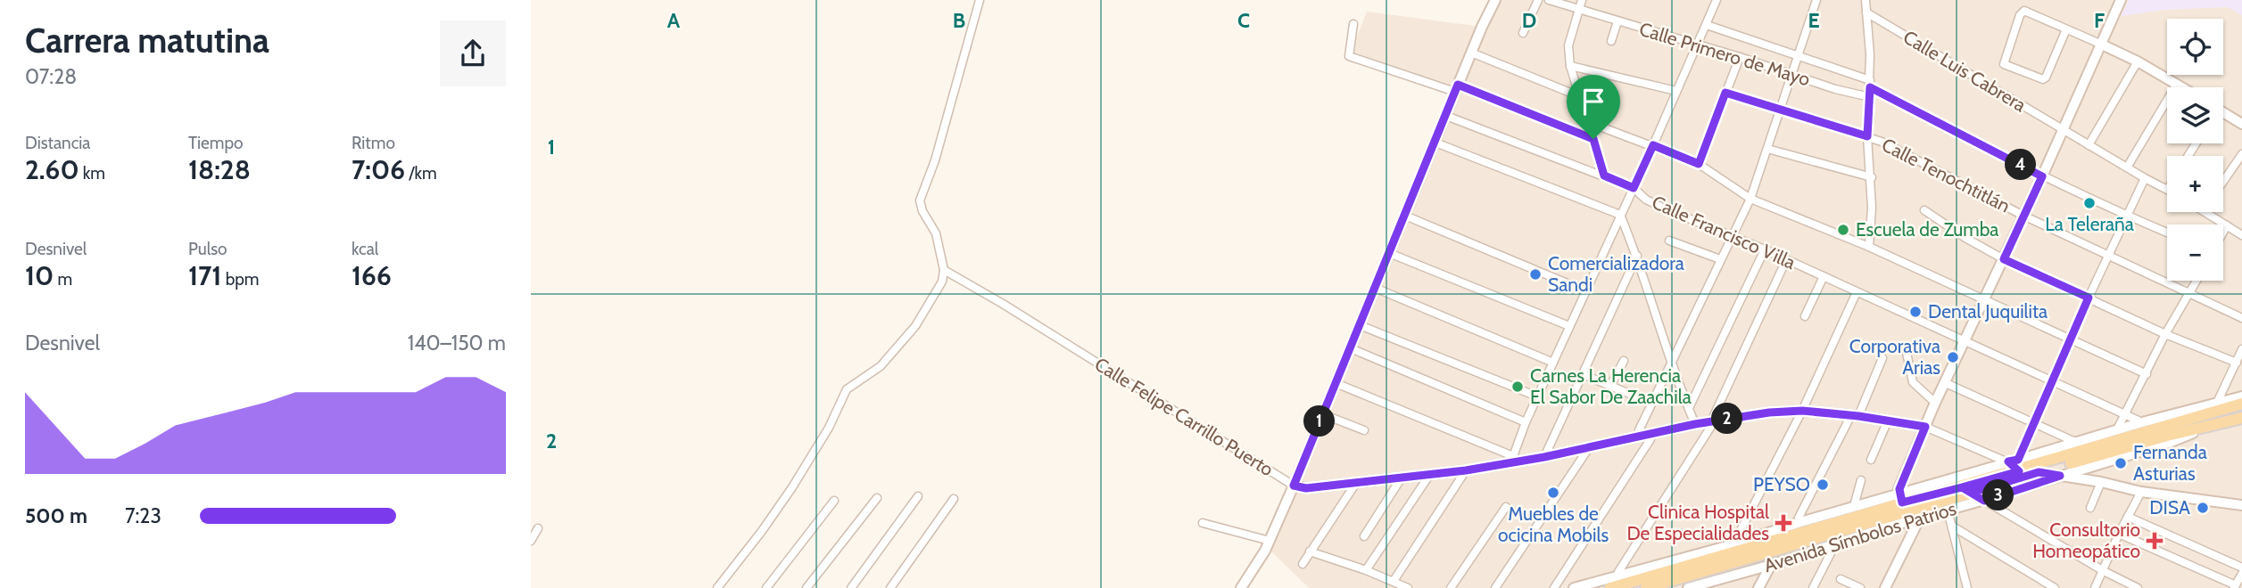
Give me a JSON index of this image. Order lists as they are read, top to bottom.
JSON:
{
  "streets": {
    "main road": ["Avenida Símbolos Patrios"],
    "street": [
      "Calle Primero de Mayo",
      "Calle Luis Cabrera",
      "Calle Tenochtitlán",
      "Calle Francisco Villa",
      "Calle Felipe Carrillo Puerto"
    ]
  },
  "crossings": [
    ["Calle Francisco Villa", "Avenida Símbolos Patrios"]
  ],
  "places": {
    "other": [
      "La Teleraña",
      "Escuela de Zumba",
      "Comercializadora Sandi",
      "Dental Juquilita",
      "Corporativa Arias",
      "Carnes La Herencia El Sabor De Zaachila",
      "Fernanda Asturias",
      "PEYSO",
      "Muebles de ocicina Mobils",
      "DISA"
    ],
    "health": ["Clinica Hospital De Especialidades", "Consultorio Homeopático"]
  },
  "page": {
    "heading": ["Carrera matutina", "07:28"],
    "map_buttons": ["+", "−"],
    "stats": [
      ["Distancia", "2.60 km"],
      ["Tiempo", "18:28"],
      ["Ritmo", "7:06 /km"],
      ["Desnivel", "10 m"],
      ["Pulso", "171 bpm"],
      ["kcal", "166"]
    ],
    "pins": [
      "4",
      "2",
      "1",
      "3"
    ],
    "chart": ["Desnivel", "140–150 m"],
    "list": [
      {
        "name": "500 m",
        "note": "7:23"
      }
    ]
  },
  "grid": {
    "columns": [
      "A",
      "B",
      "C",
      "D",
      "E",
      "F"
    ],
    "rows": ["1", "2"]
  }
}
